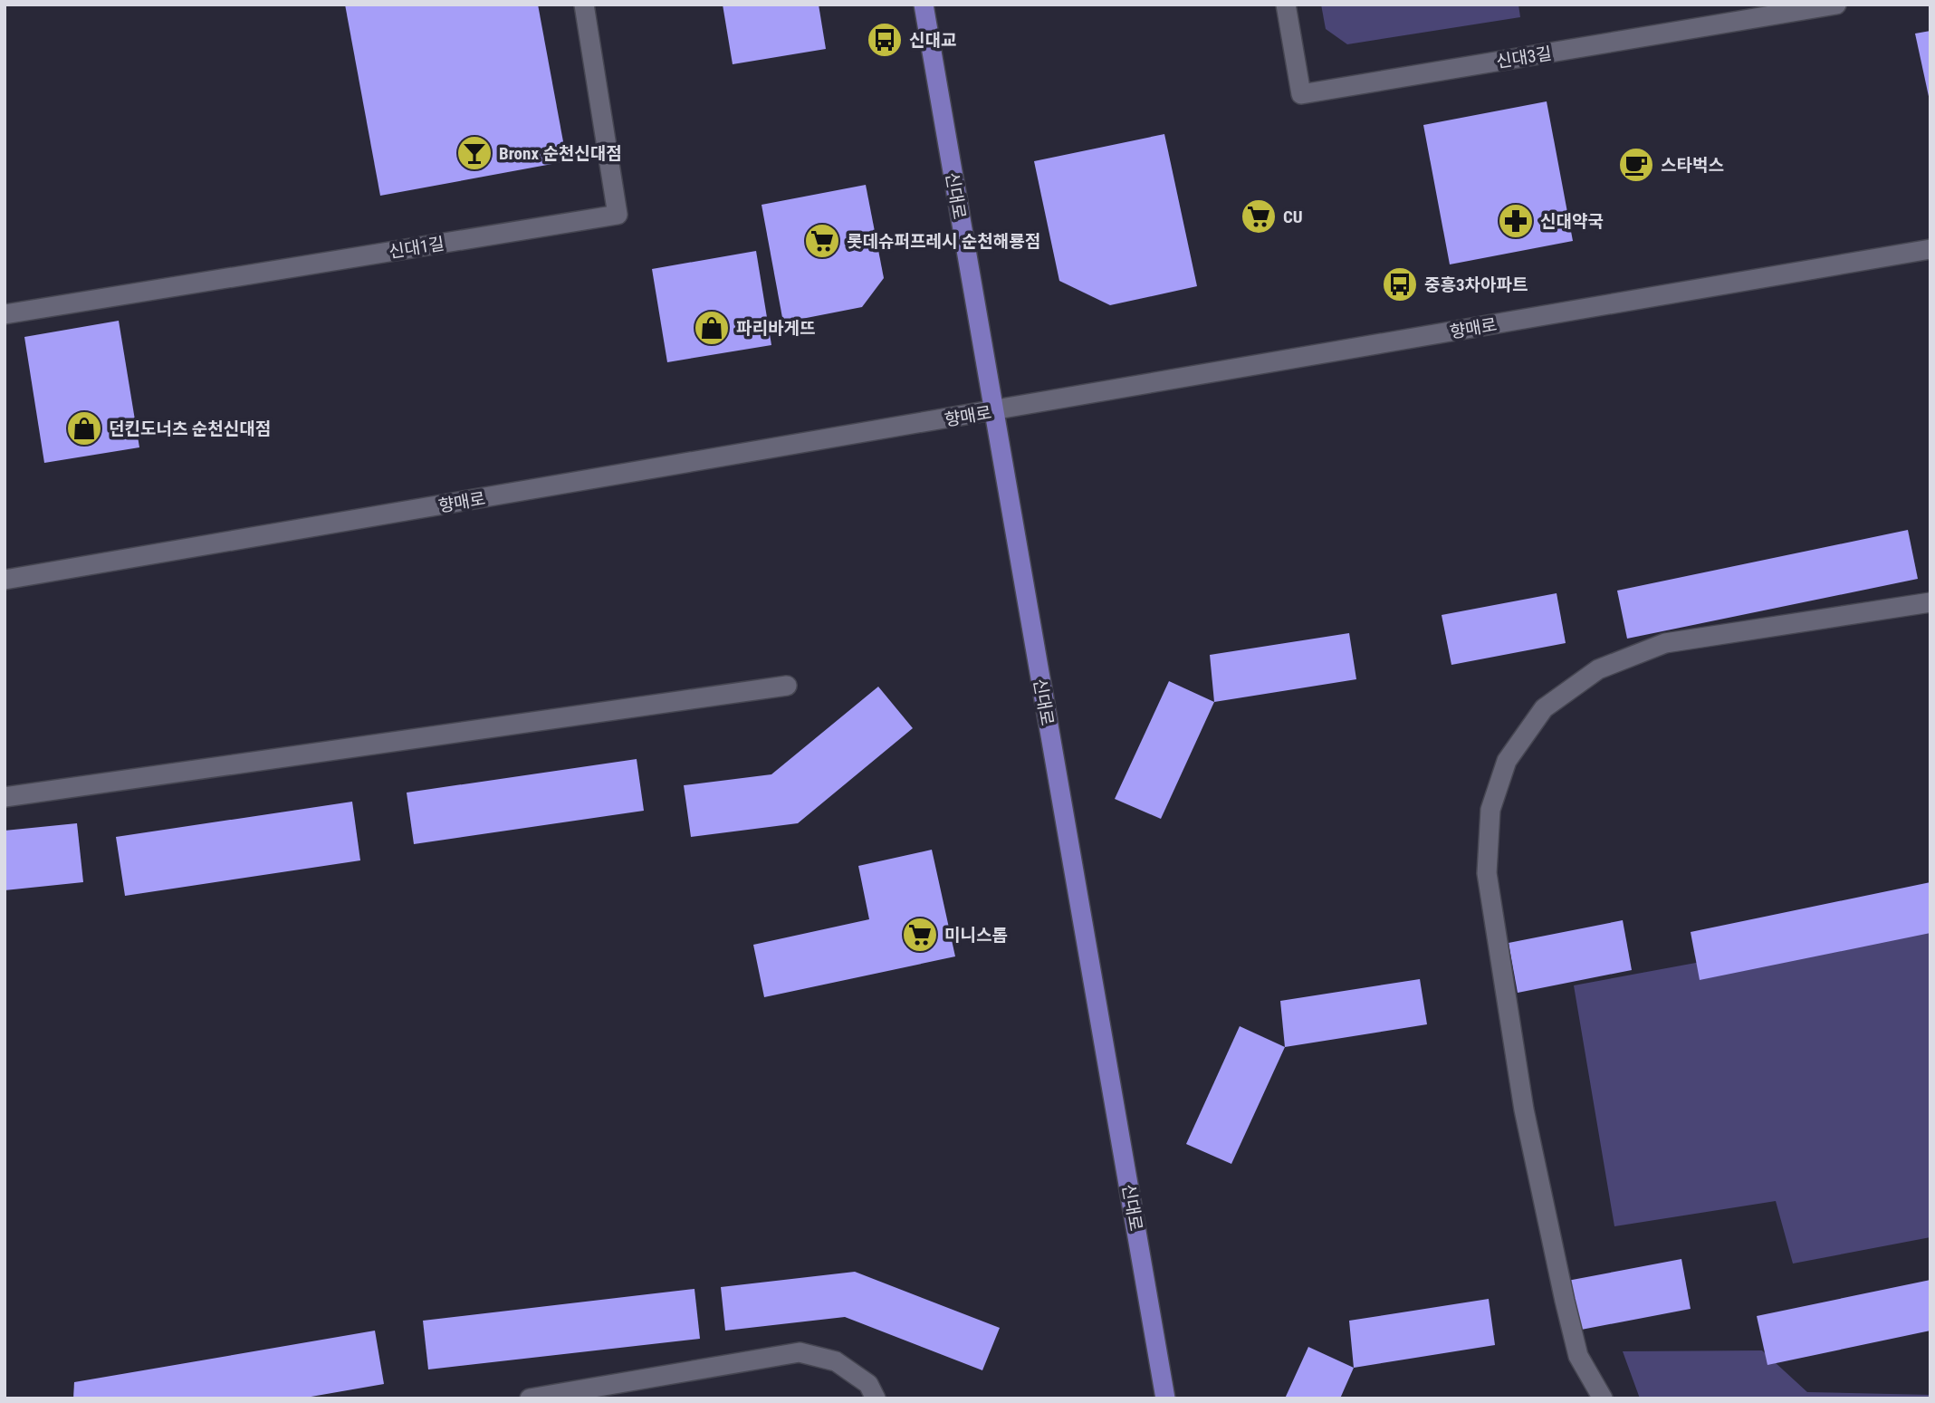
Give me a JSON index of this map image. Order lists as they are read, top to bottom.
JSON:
{
  "streets": {
    "main road": ["신대로"],
    "street": ["신대3길", "신대1길", "향매로"]
  },
  "crossings": [
    ["신대로", "향매로"]
  ],
  "places": {
    "bus stop": ["신대교", "중흥3차아파트"],
    "bar": ["Bronx 순천신대점"],
    "cafe": ["스타벅스"],
    "supermarket": ["CU", "롯데슈퍼프레시 순천해룡점", "미니스톱"],
    "pharmacy": ["신대약국"],
    "shop": ["파리바게뜨", "던킨도너츠 순천신대점"]
  }
}
